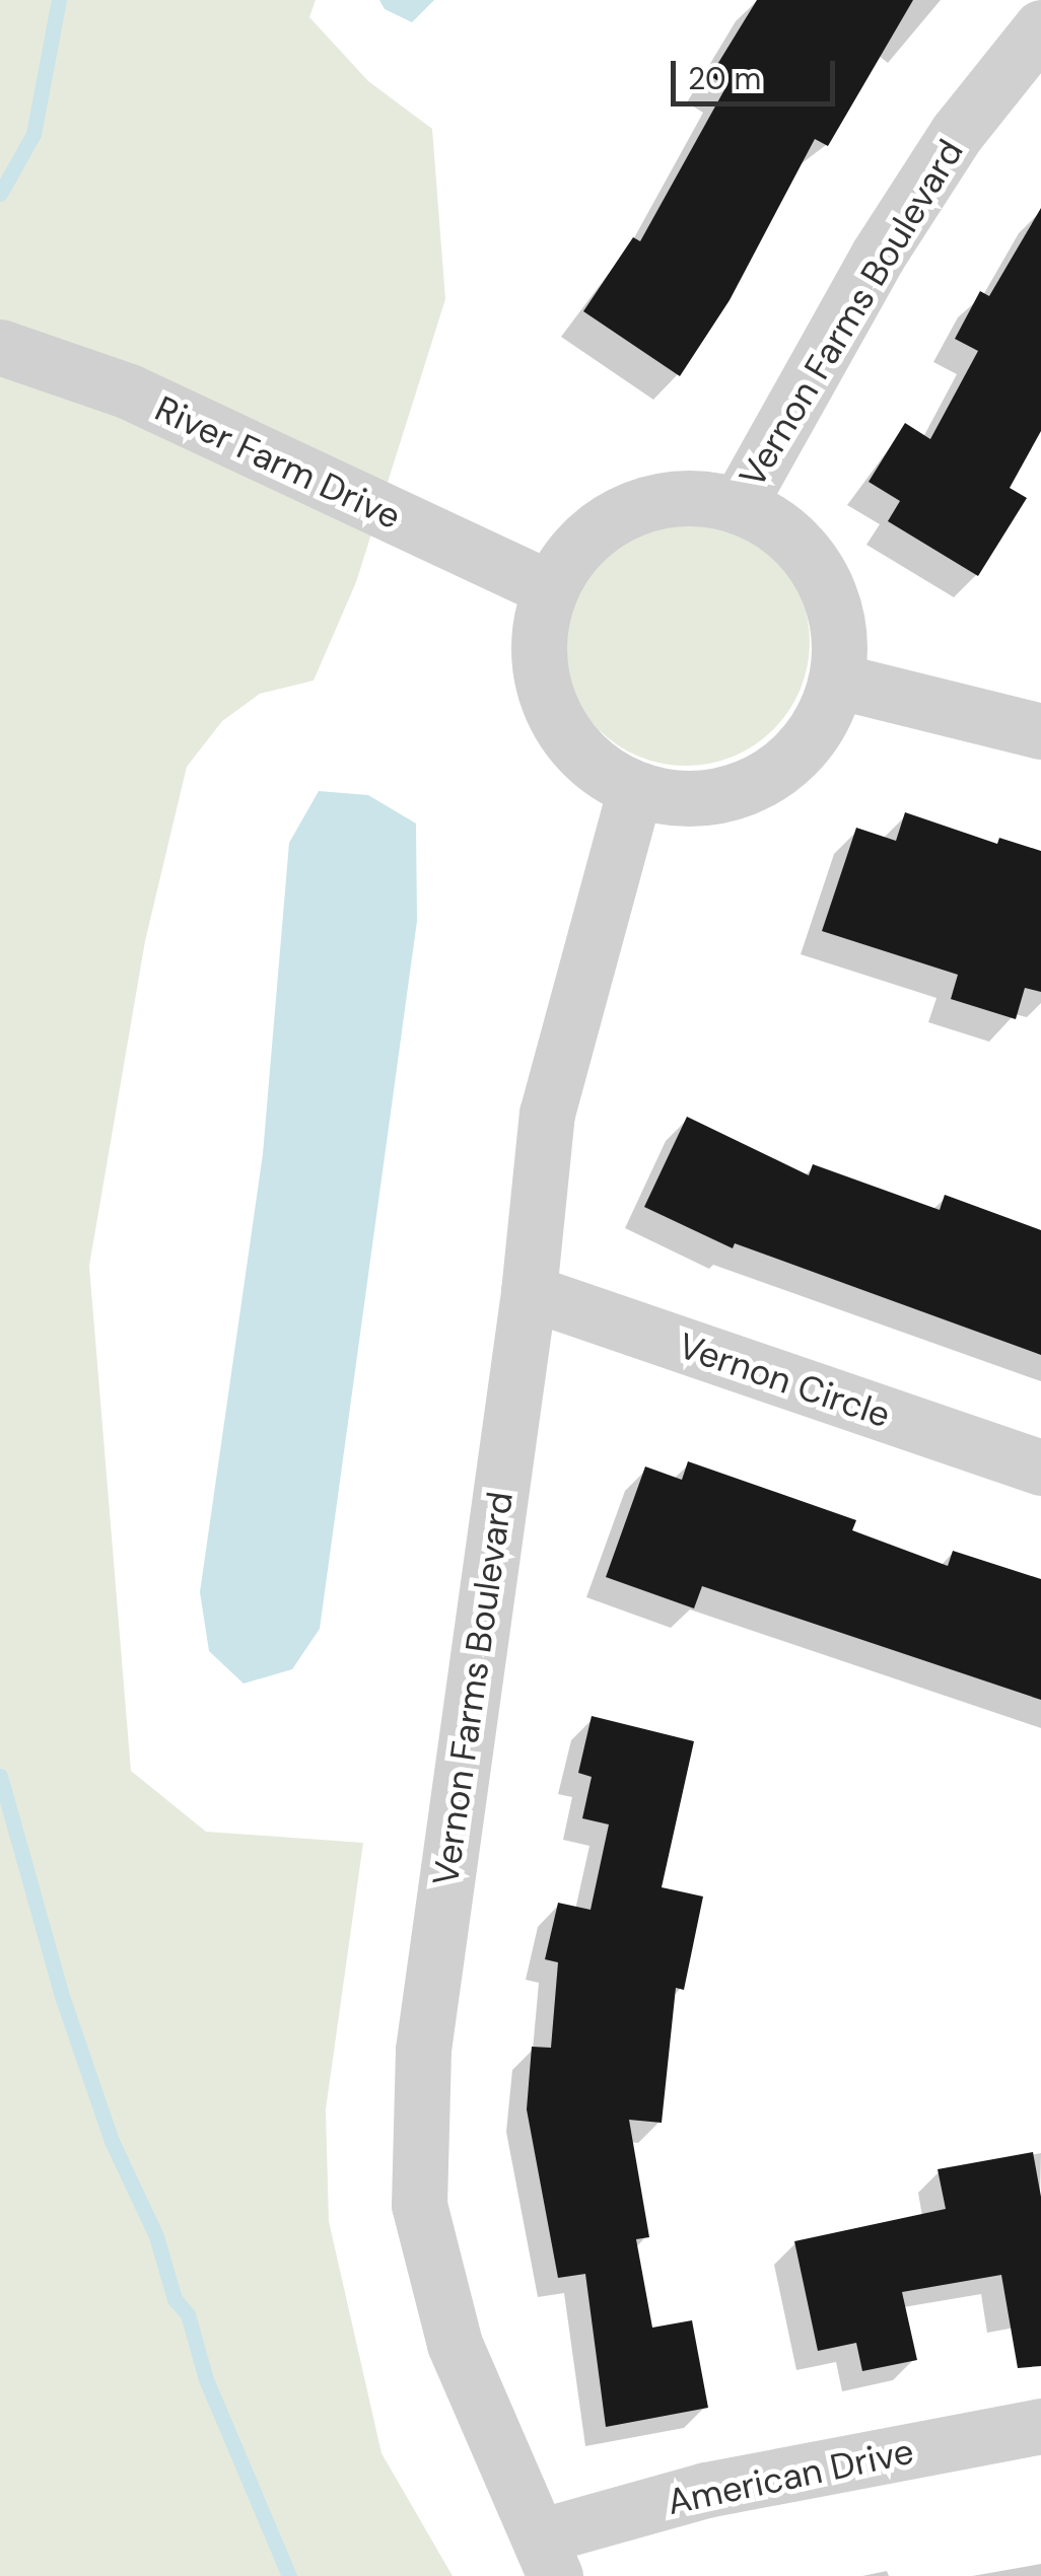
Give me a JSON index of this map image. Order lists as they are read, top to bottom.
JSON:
{
  "streets": {
    "street": [
      "Vernon Farms Boulevard",
      "River Farm Drive",
      "Vernon Circle",
      "American Drive"
    ]
  },
  "crossings": [
    ["Vernon Farms Boulevard", "River Farm Drive"],
    ["Vernon Farms Boulevard", "Vernon Circle"],
    ["Vernon Farms Boulevard", "American Drive"]
  ],
  "scale_bar": "20 m"
}
